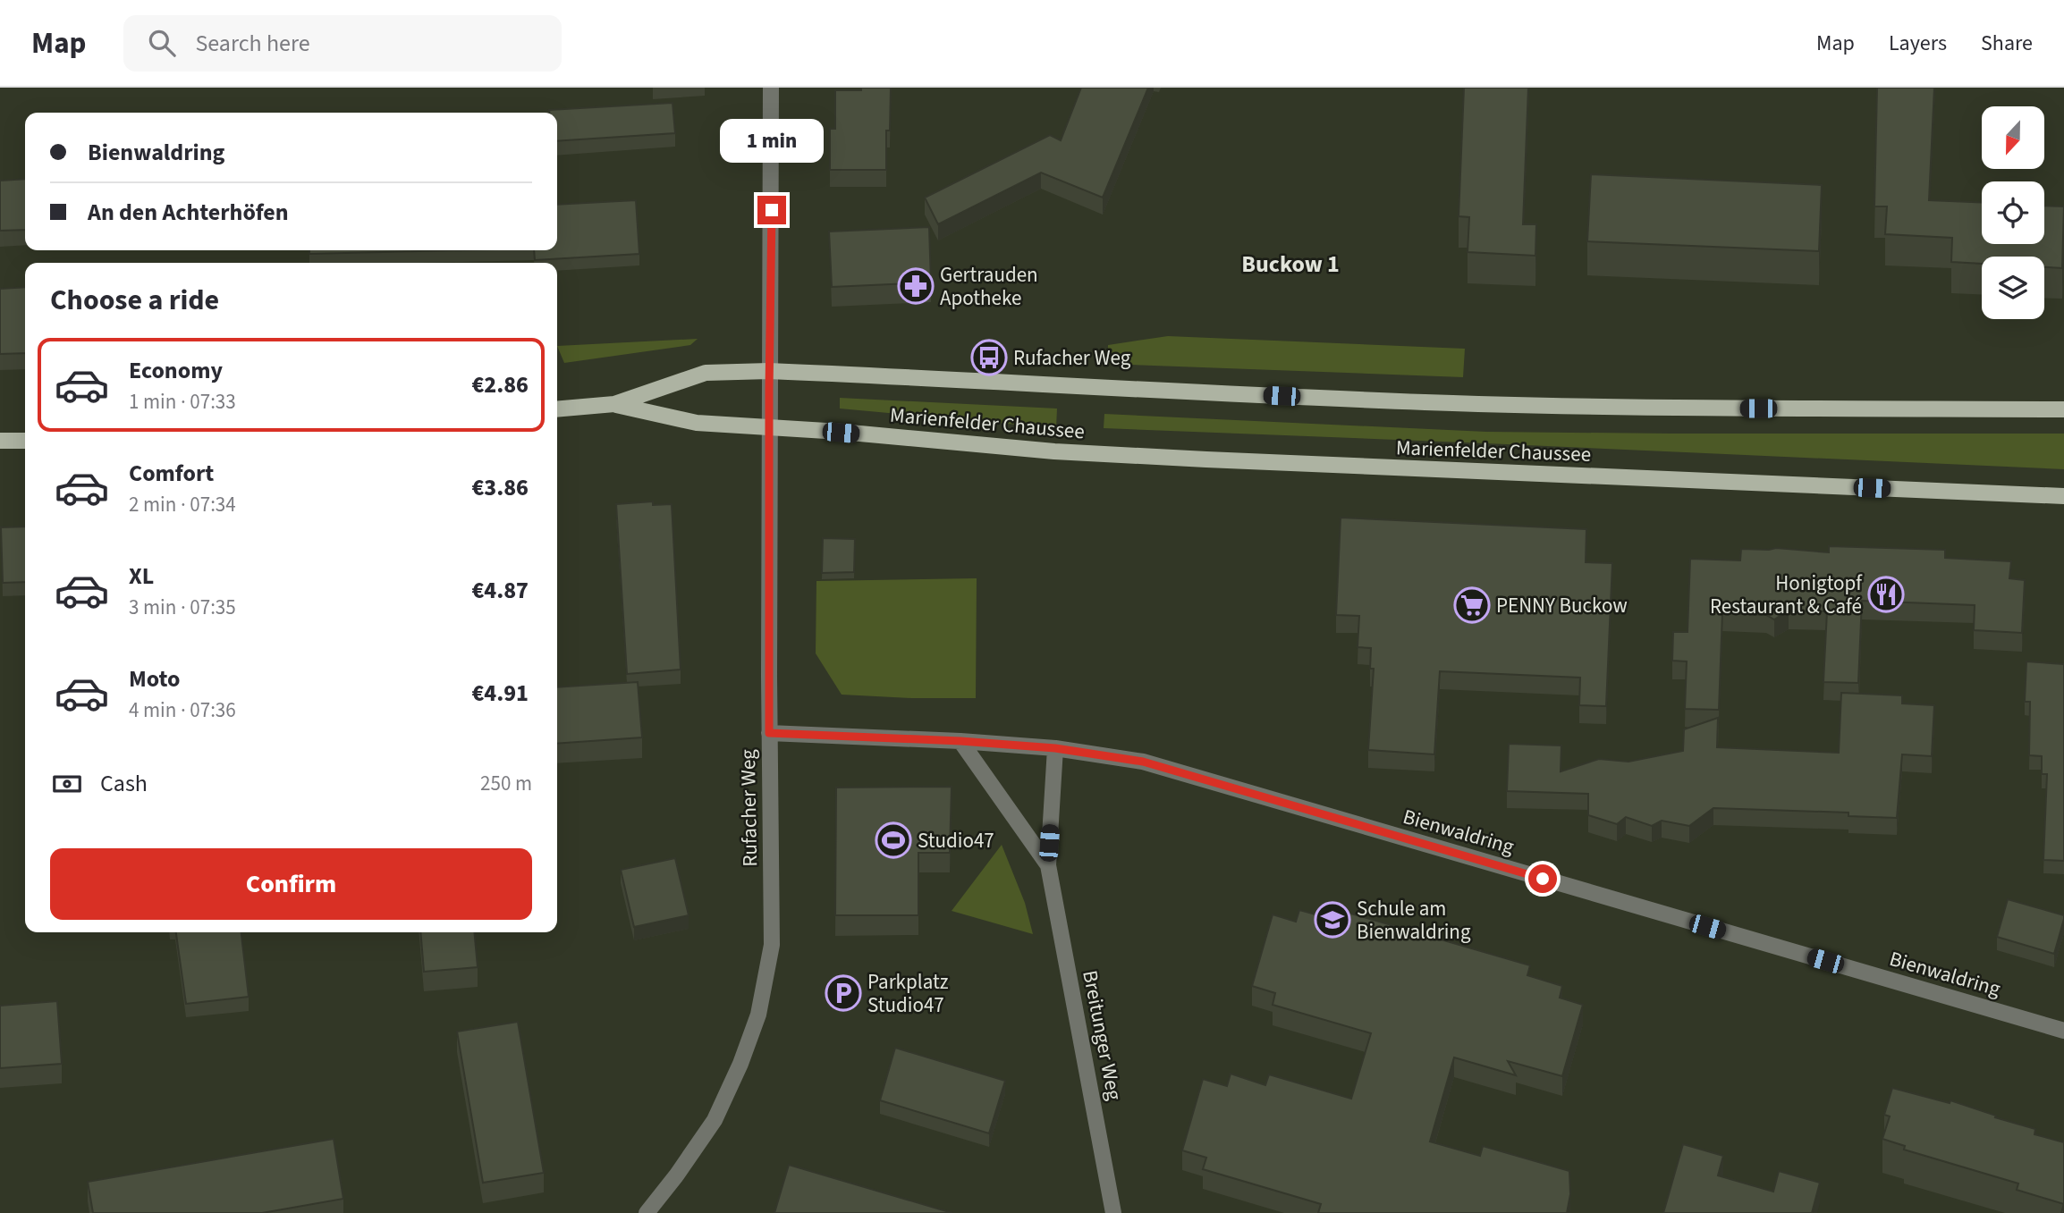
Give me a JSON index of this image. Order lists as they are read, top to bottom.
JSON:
{
  "streets": {
    "main road": ["Marienfelder Chaussee"],
    "street": ["Rufacher Weg", "Bienwaldring", "Breitunger Weg"]
  },
  "crossings": [
    ["Marienfelder Chaussee", "Rufacher Weg"],
    ["Bienwaldring", "Breitunger Weg"]
  ],
  "districts": ["Buckow 1"],
  "places": {
    "pharmacy": ["Gertrauden Apotheke"],
    "bus stop": ["Rufacher Weg"],
    "restaurant": ["Honigtopf Restaurant & Café"],
    "supermarket": ["PENNY Buckow"],
    "sports": ["Studio47"],
    "school or university": ["Schule am Bienwaldring"],
    "parking": ["Parkplatz Studio47"]
  },
  "north": "bottom",
  "page": {
    "header": "Map",
    "search": "Search here",
    "nav": ["Map", "Layers", "Share"],
    "banner": ["Bienwaldring", "An den Achterhöfen"],
    "bubble": "1 min",
    "heading": "Choose a ride",
    "list": [
      {
        "name": "Economy",
        "note": "1 min · 07:33",
        "value": "€2.86"
      },
      {
        "name": "Comfort",
        "note": "2 min · 07:34",
        "value": "€3.86"
      },
      {
        "name": "XL",
        "note": "3 min · 07:35",
        "value": "€4.87"
      },
      {
        "name": "Moto",
        "note": "4 min · 07:36",
        "value": "€4.91"
      }
    ],
    "pay": ["Cash", "250 m"],
    "buttons": "Confirm"
  }
}
